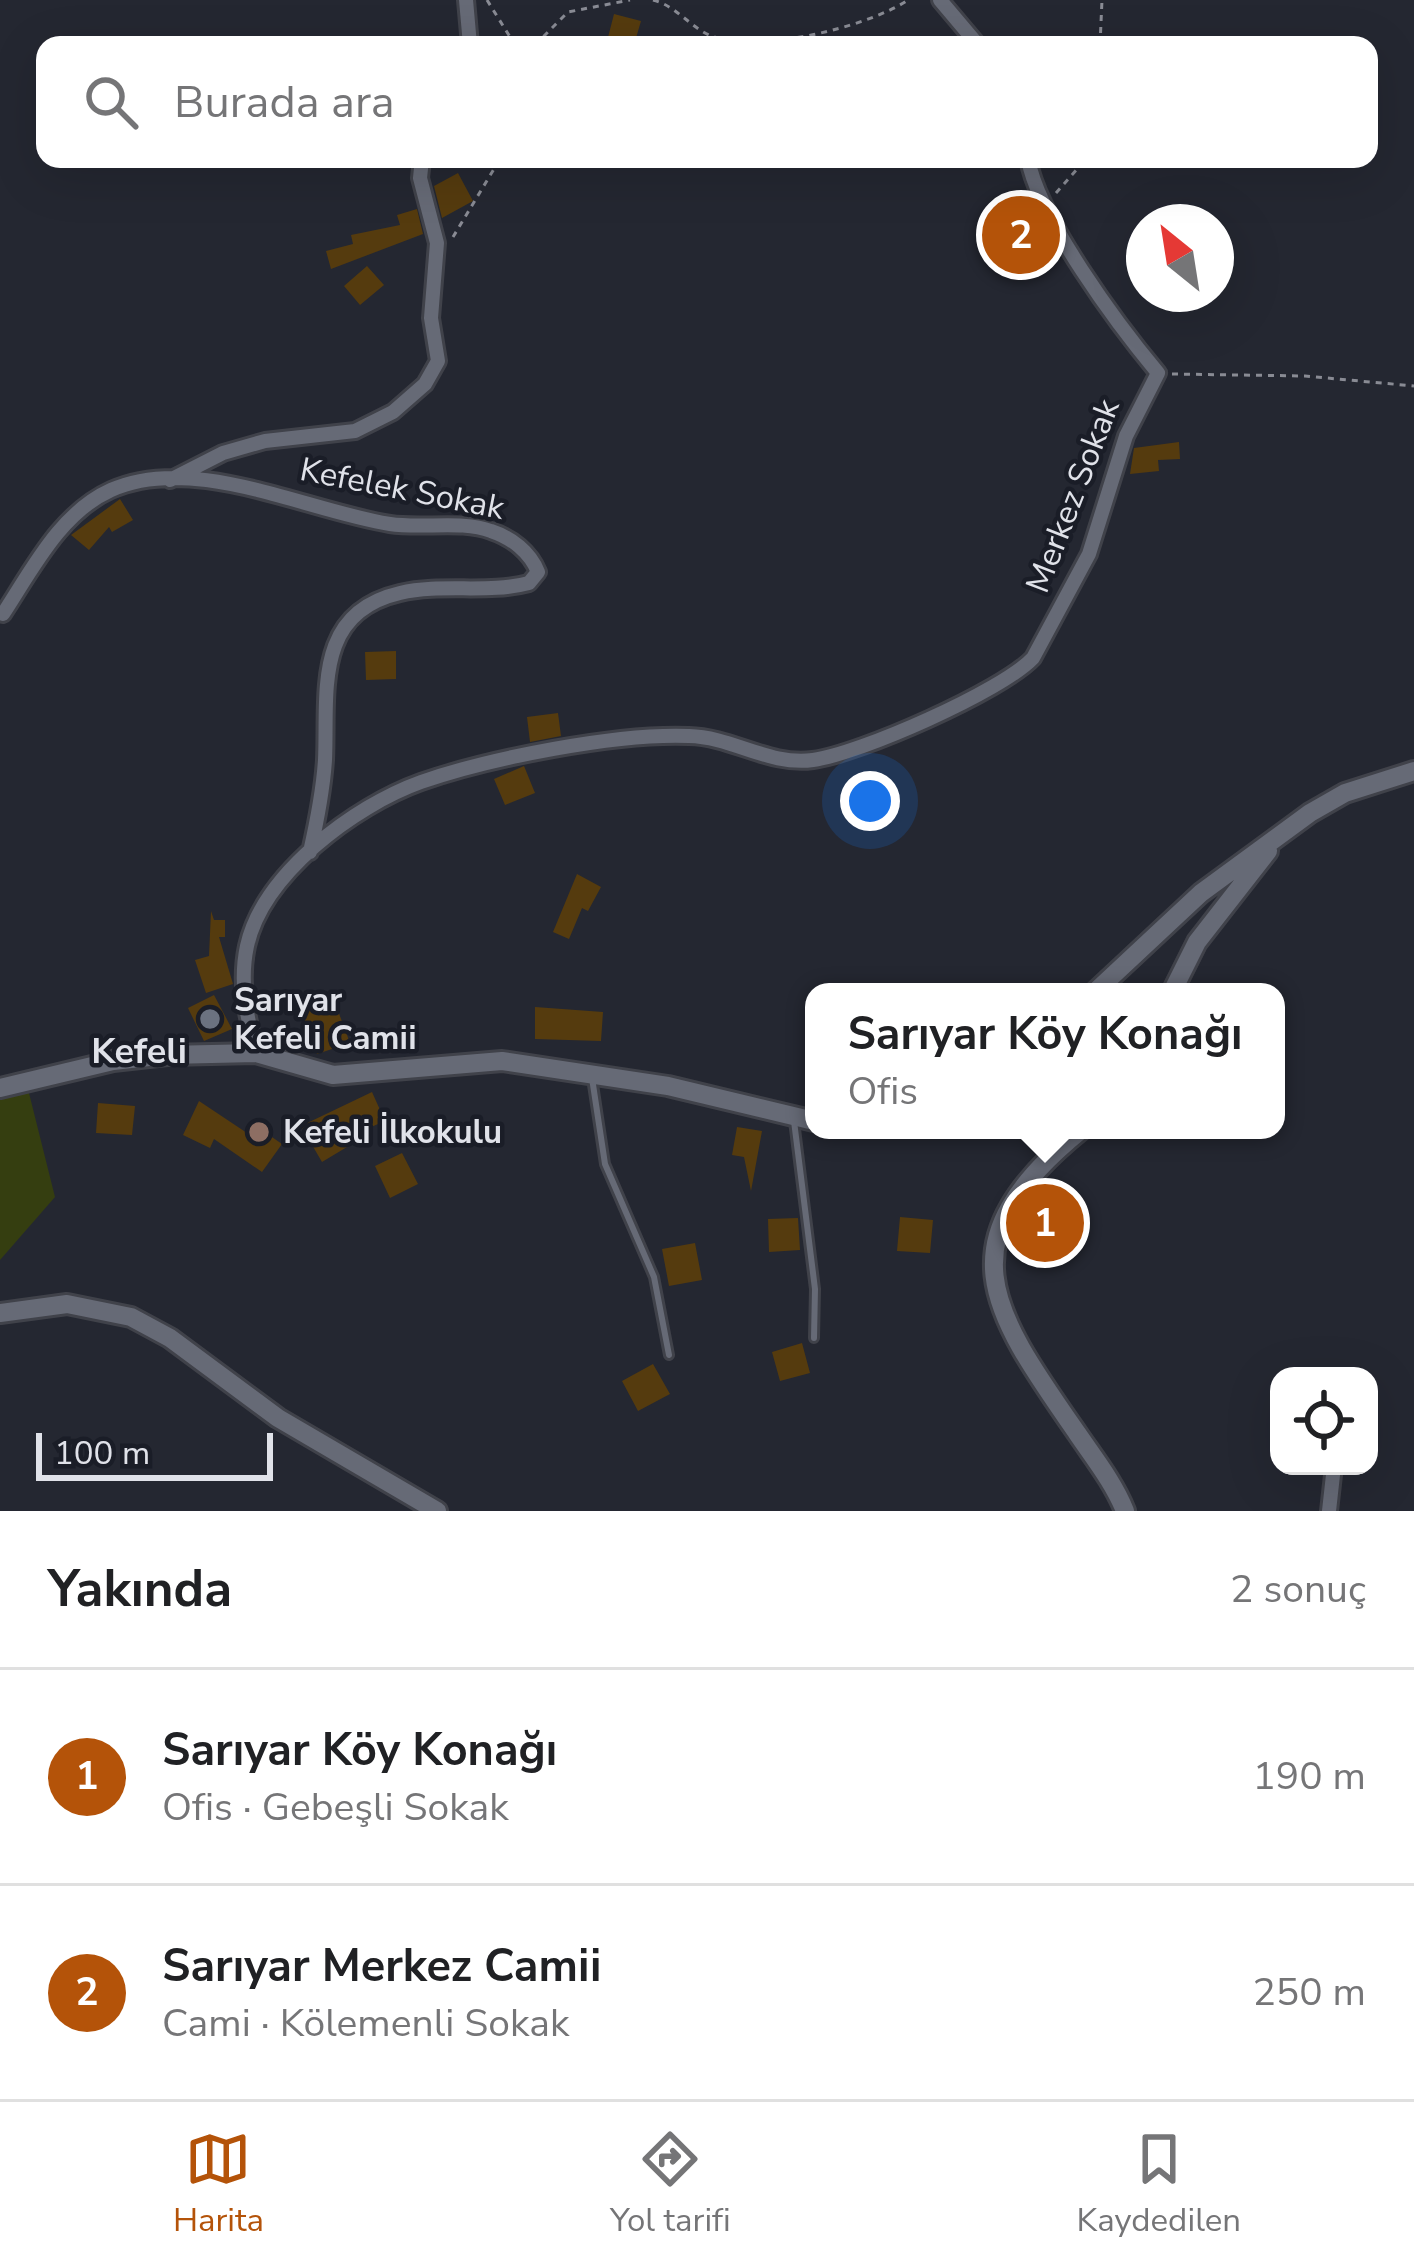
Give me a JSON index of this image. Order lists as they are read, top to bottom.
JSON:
{
  "streets": {
    "street": ["Kefelek Sokak", "Merkez Sokak"]
  },
  "crossings": [
    ["Kefelek Sokak", "Merkez Sokak"]
  ],
  "districts": ["Kefeli"],
  "places": ["Sarıyar Kefeli Camii", "Kefeli İlkokulu"],
  "scale_bar": "100 m",
  "north": "top left",
  "page": {
    "search": "Burada ara",
    "pins": ["2", "1"],
    "popup": ["Sarıyar Köy Konağı", "Ofis"],
    "scale": "100 m",
    "heading": ["Yakında", "2 sonuç"],
    "list": [
      {
        "mark": "1",
        "name": "Sarıyar Köy Konağı",
        "note": "Ofis · Gebeşli Sokak",
        "value": "190 m"
      },
      {
        "mark": "2",
        "name": "Sarıyar Merkez Camii",
        "note": "Cami · Kölemenli Sokak",
        "value": "250 m"
      }
    ],
    "nav": ["Harita", "Yol tarifi", "Kaydedilen"]
  }
}
